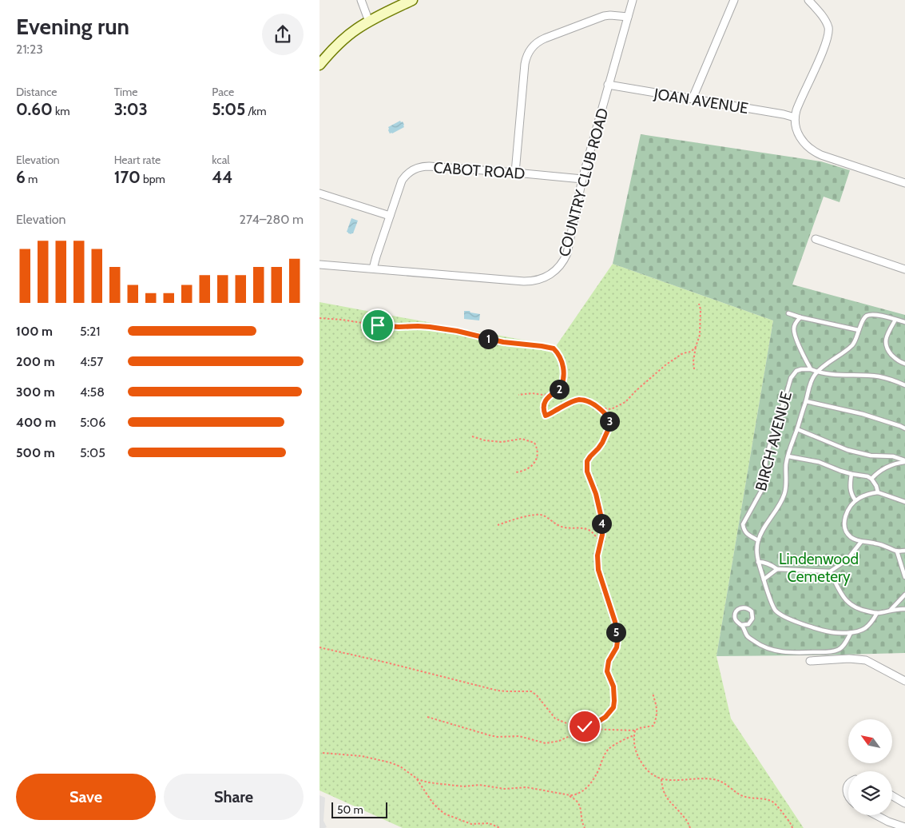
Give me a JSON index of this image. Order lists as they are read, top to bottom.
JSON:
{
  "streets": {
    "street": ["JOAN AVENUE", "CABOT ROAD", "COUNTRY CLUB ROAD"],
    "lane": ["BIRCH AVENUE"]
  },
  "crossings": [
    ["JOAN AVENUE", "COUNTRY CLUB ROAD"],
    ["CABOT ROAD", "COUNTRY CLUB ROAD"]
  ],
  "parks": ["Lindenwood Cemetery"],
  "scale_bar": "50 m",
  "north": "top left",
  "page": {
    "heading": ["Evening run", "21:23"],
    "stats": [
      ["Distance", "0.60 km"],
      ["Time", "3:03"],
      ["Pace", "5:05 /km"],
      ["Elevation", "6 m"],
      ["Heart rate", "170 bpm"],
      ["kcal", "44"]
    ],
    "chart": ["Elevation", "274–280 m"],
    "list": [
      {
        "name": "100 m",
        "note": "5:21"
      },
      {
        "name": "200 m",
        "note": "4:57"
      },
      {
        "name": "300 m",
        "note": "4:58"
      },
      {
        "name": "400 m",
        "note": "5:06"
      },
      {
        "name": "500 m",
        "note": "5:05"
      }
    ],
    "pins": [
      "1",
      "2",
      "3",
      "4",
      "5"
    ],
    "buttons": ["Save", "Share"],
    "scale": "50 m"
  }
}
